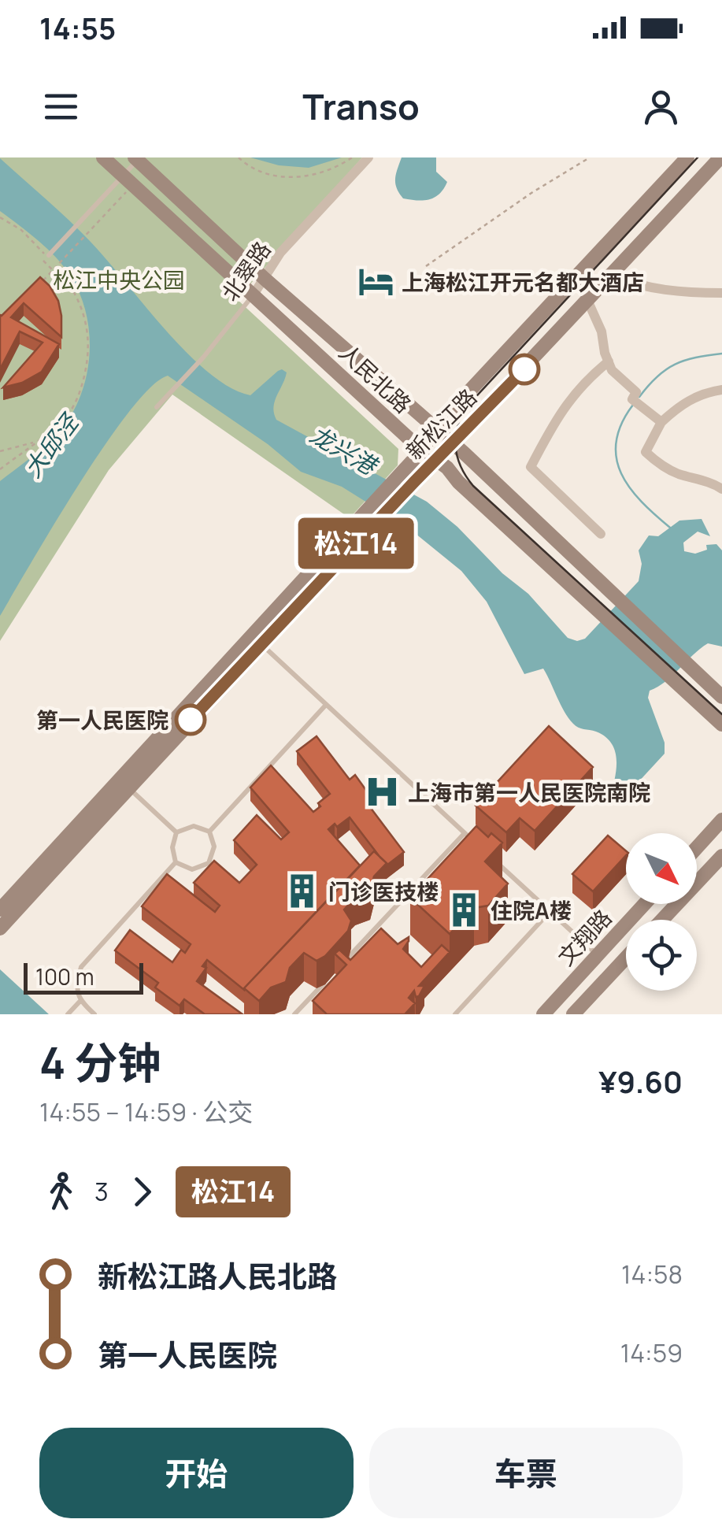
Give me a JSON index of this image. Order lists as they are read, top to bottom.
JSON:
{
  "streets": {
    "main road": ["人民北路", "新松江路", "文翔路"],
    "street": ["北翠路"]
  },
  "crossings": [
    ["北翠路", "人民北路"],
    ["人民北路", "新松江路"]
  ],
  "water": ["大邱泾", "龙兴港"],
  "parks": ["松江中央公园"],
  "places": {
    "hotel": ["上海松江开元名都大酒店"],
    "other": ["第一人民医院"],
    "hospital": ["上海市第一人民医院南院"],
    "building": ["门诊医技楼", "住院A楼"]
  },
  "lines": ["bus line 松江14"],
  "scale_bar": "100 m",
  "north": "bottom right",
  "page": {
    "status": "14:55",
    "header": "Transo",
    "on_map": "松江14",
    "scale": "100 m",
    "heading": ["4 分钟", "14:55 – 14:59 · 公交", "¥9.60"],
    "legs": ["3", "松江14"],
    "list": [
      {
        "name": "新松江路人民北路",
        "value": "14:58"
      },
      {
        "name": "第一人民医院",
        "value": "14:59"
      }
    ],
    "buttons": ["开始", "车票"]
  }
}
